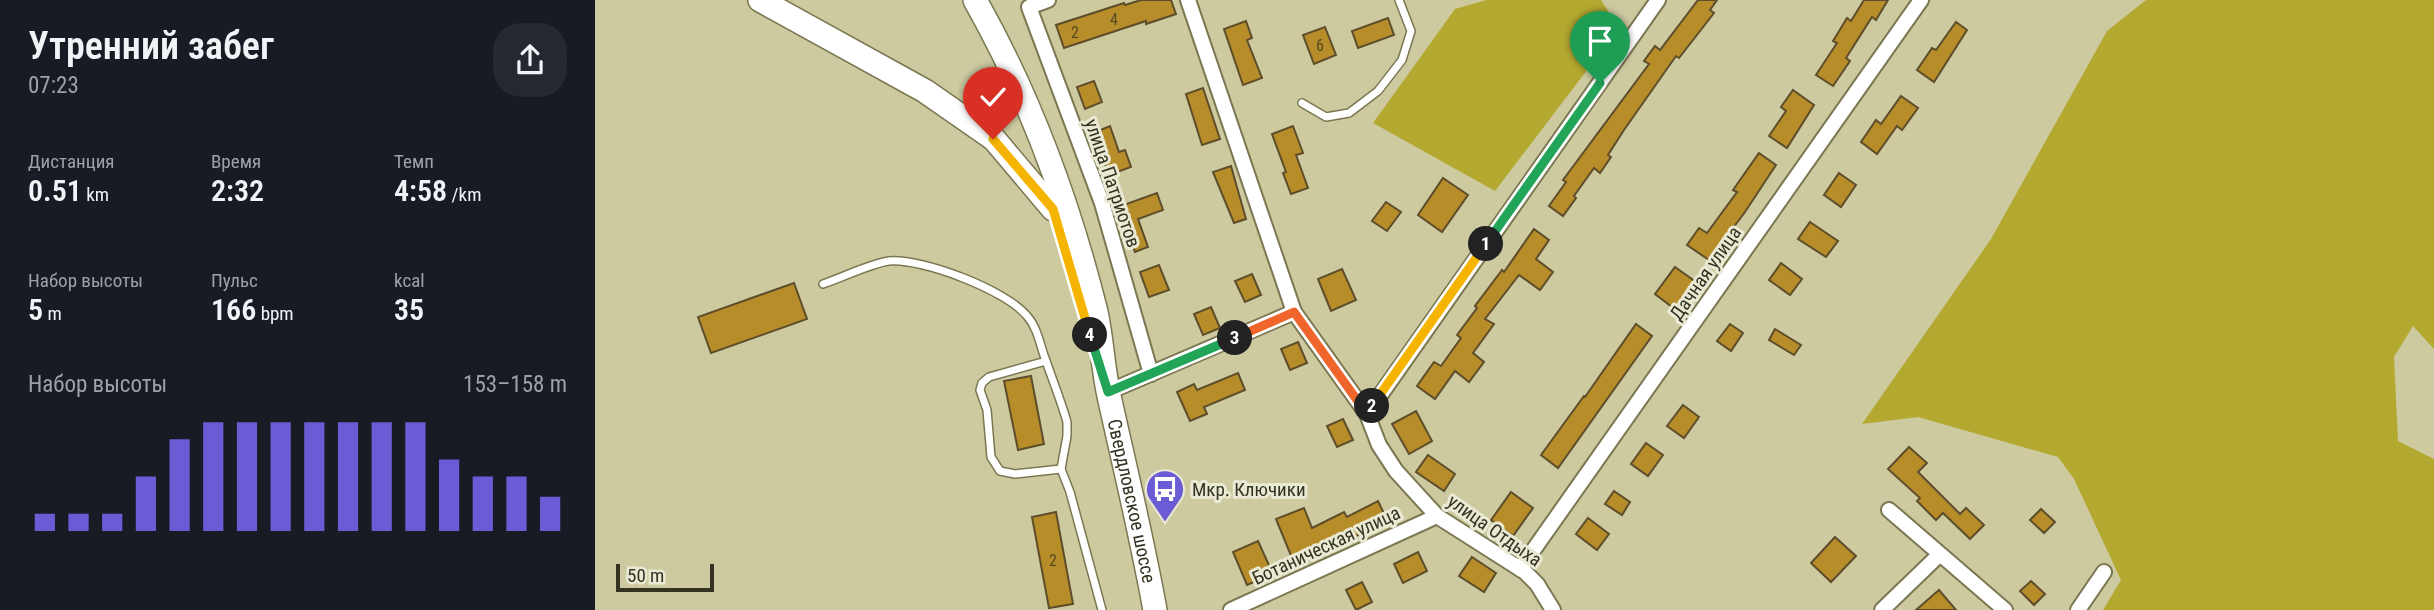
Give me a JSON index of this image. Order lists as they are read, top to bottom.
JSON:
{
  "streets": {
    "main road": ["Свердловское шоссе"],
    "street": [
      "улица Патриотов",
      "Дачная улица",
      "улица Отдыха",
      "Ботаническая улица"
    ]
  },
  "crossings": [
    ["Дачная улица", "улица Отдыха"],
    ["улица Отдыха", "Ботаническая улица"]
  ],
  "places": {
    "bus stop": ["Мкр. Ключики"]
  },
  "house_numbers": [
    "4",
    "2",
    "6",
    "2"
  ],
  "scale_bar": "50 m",
  "page": {
    "heading": ["Утренний забег", "07:23"],
    "stats": [
      ["Дистанция", "0.51 km"],
      ["Время", "2:32"],
      ["Темп", "4:58 /km"],
      ["Набор высоты", "5 m"],
      ["Пульс", "166 bpm"],
      ["kcal", "35"]
    ],
    "pins": [
      "1",
      "4",
      "3",
      "2"
    ],
    "chart": ["Набор высоты", "153–158 m"],
    "scale": "50 m"
  }
}
